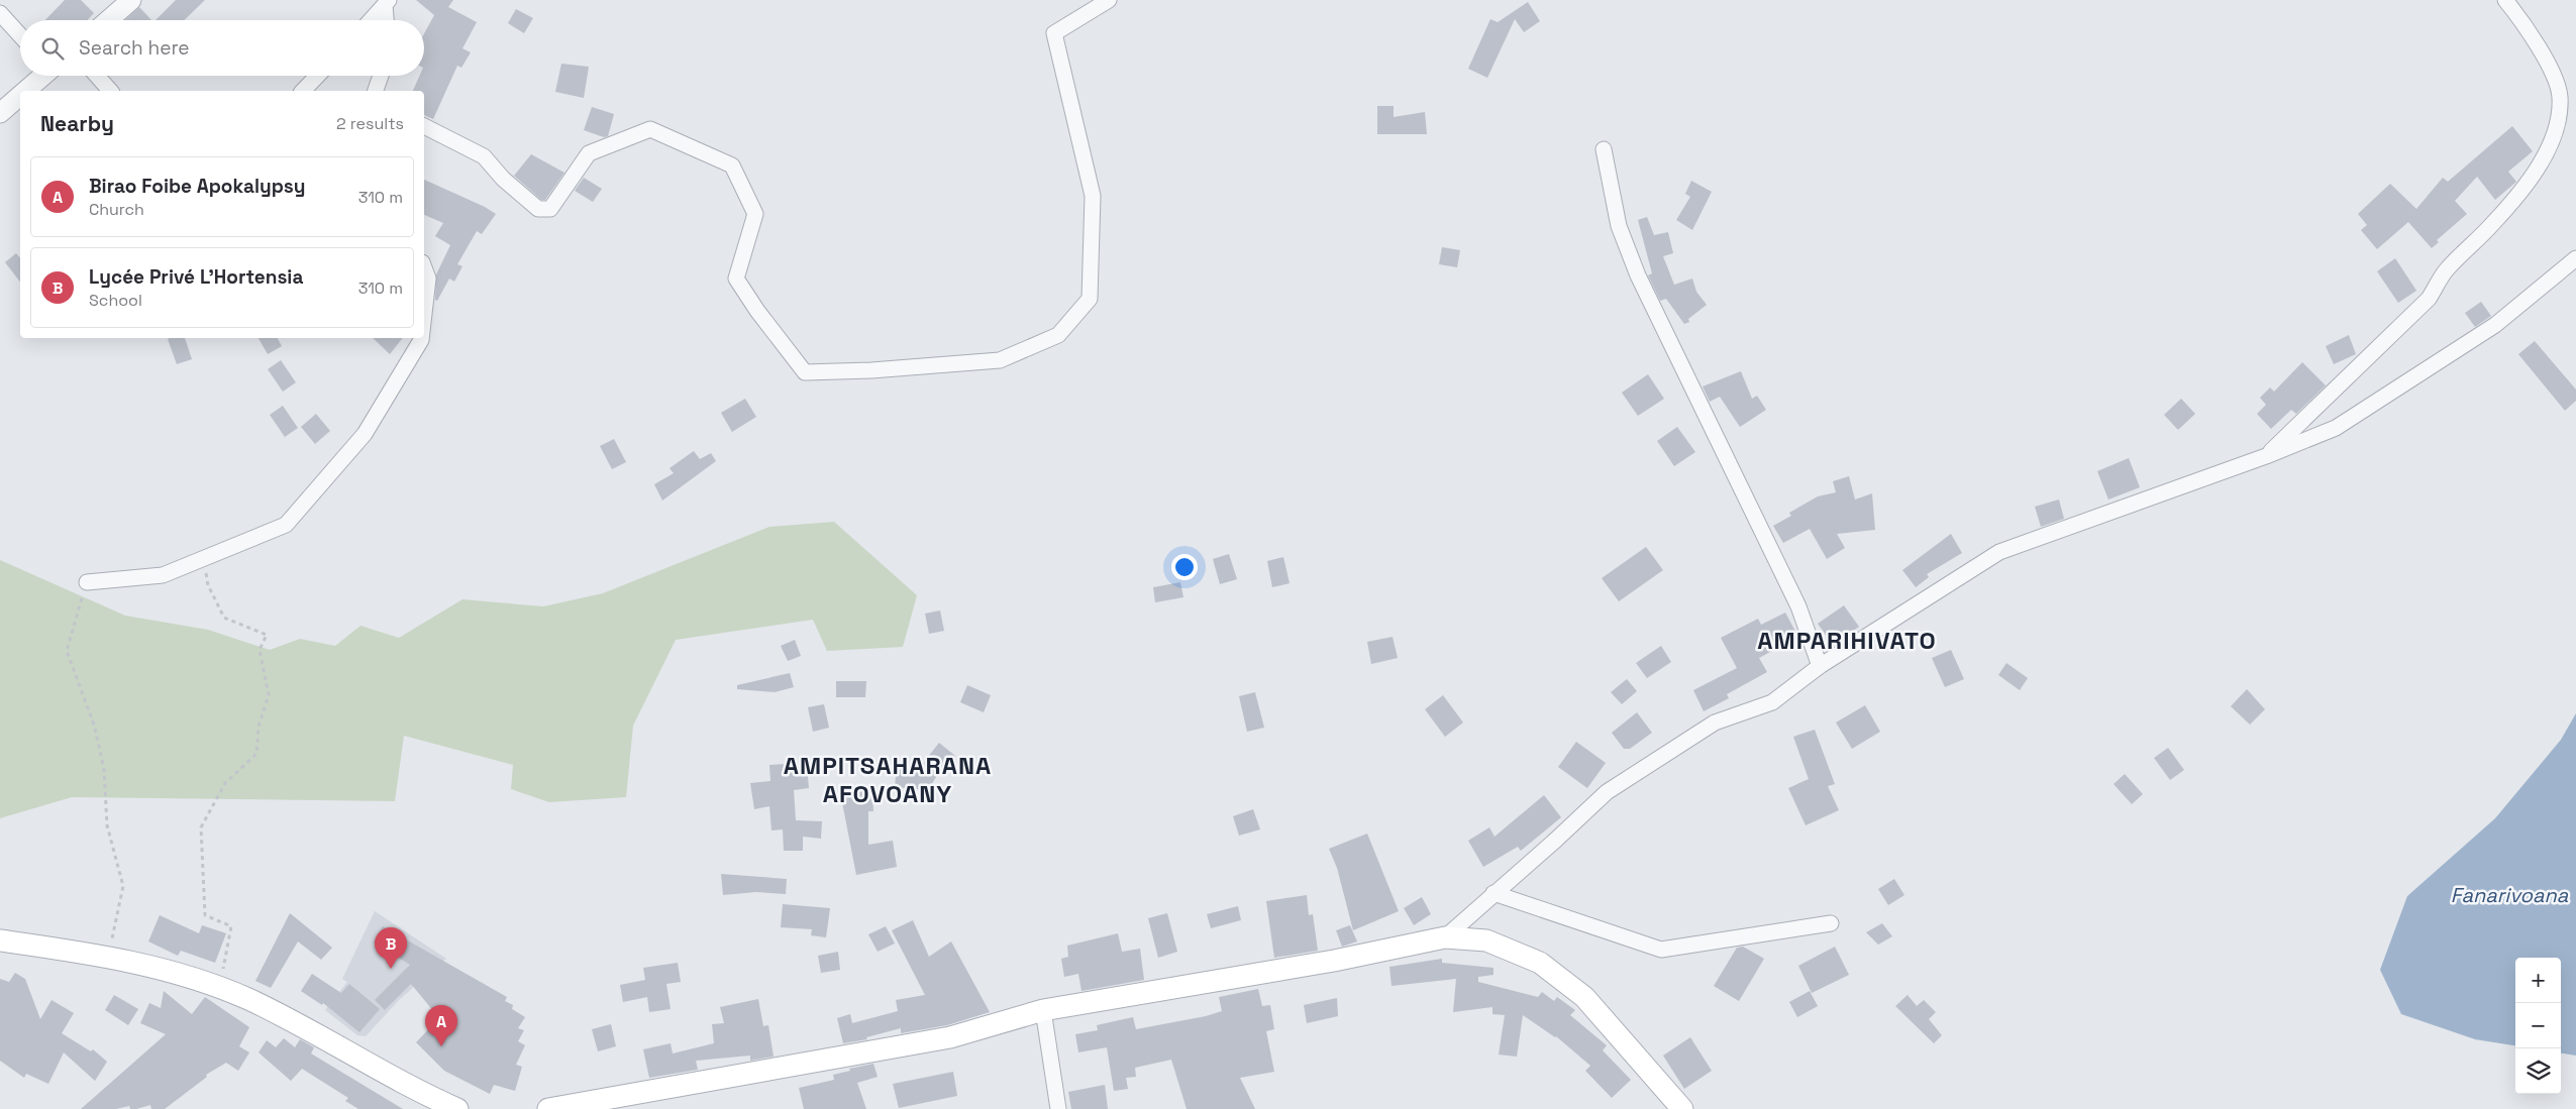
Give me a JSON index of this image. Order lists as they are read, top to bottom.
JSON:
{
  "districts": ["AMPARIHIVATO", "AMPITSAHARANA AFOVOANY"],
  "water": ["Fanarivoana"],
  "page": {
    "search": "Search here",
    "heading": ["Nearby", "2 results"],
    "list": [
      {
        "mark": "A",
        "name": "Birao Foibe Apokalypsy",
        "note": "Church",
        "value": "310 m"
      },
      {
        "mark": "B",
        "name": "Lycée Privé L'Hortensia",
        "note": "School",
        "value": "310 m"
      }
    ],
    "pins": ["B", "A"],
    "map_buttons": ["+", "−"]
  }
}
